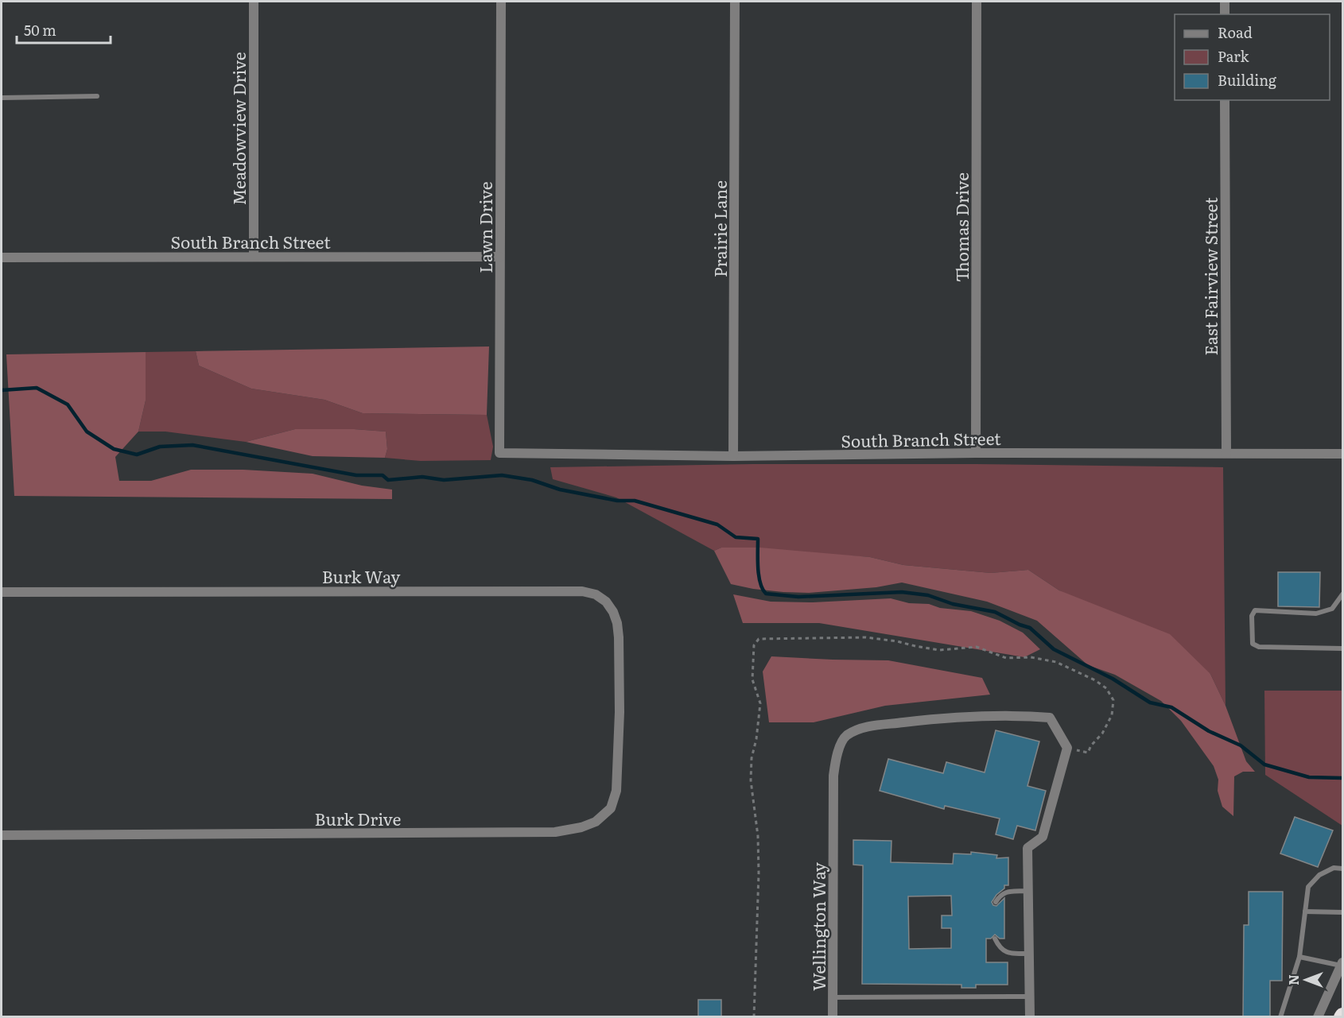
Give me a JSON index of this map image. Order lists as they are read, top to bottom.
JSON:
{
  "streets": {
    "street": [
      "Meadowview Drive",
      "Lawn Drive",
      "Thomas Drive",
      "Prairie Lane",
      "South Branch Street",
      "East Fairview Street",
      "Burk Way",
      "Burk Drive",
      "Wellington Way"
    ]
  },
  "crossings": [
    ["Meadowview Drive", "South Branch Street"],
    ["Lawn Drive", "South Branch Street"],
    ["Thomas Drive", "South Branch Street"],
    ["Prairie Lane", "South Branch Street"],
    ["South Branch Street", "East Fairview Street"],
    ["Burk Way", "Burk Drive"]
  ],
  "legend": ["Road", "Park", "Building"],
  "scale_bar": "50 m",
  "north": "left"
}
